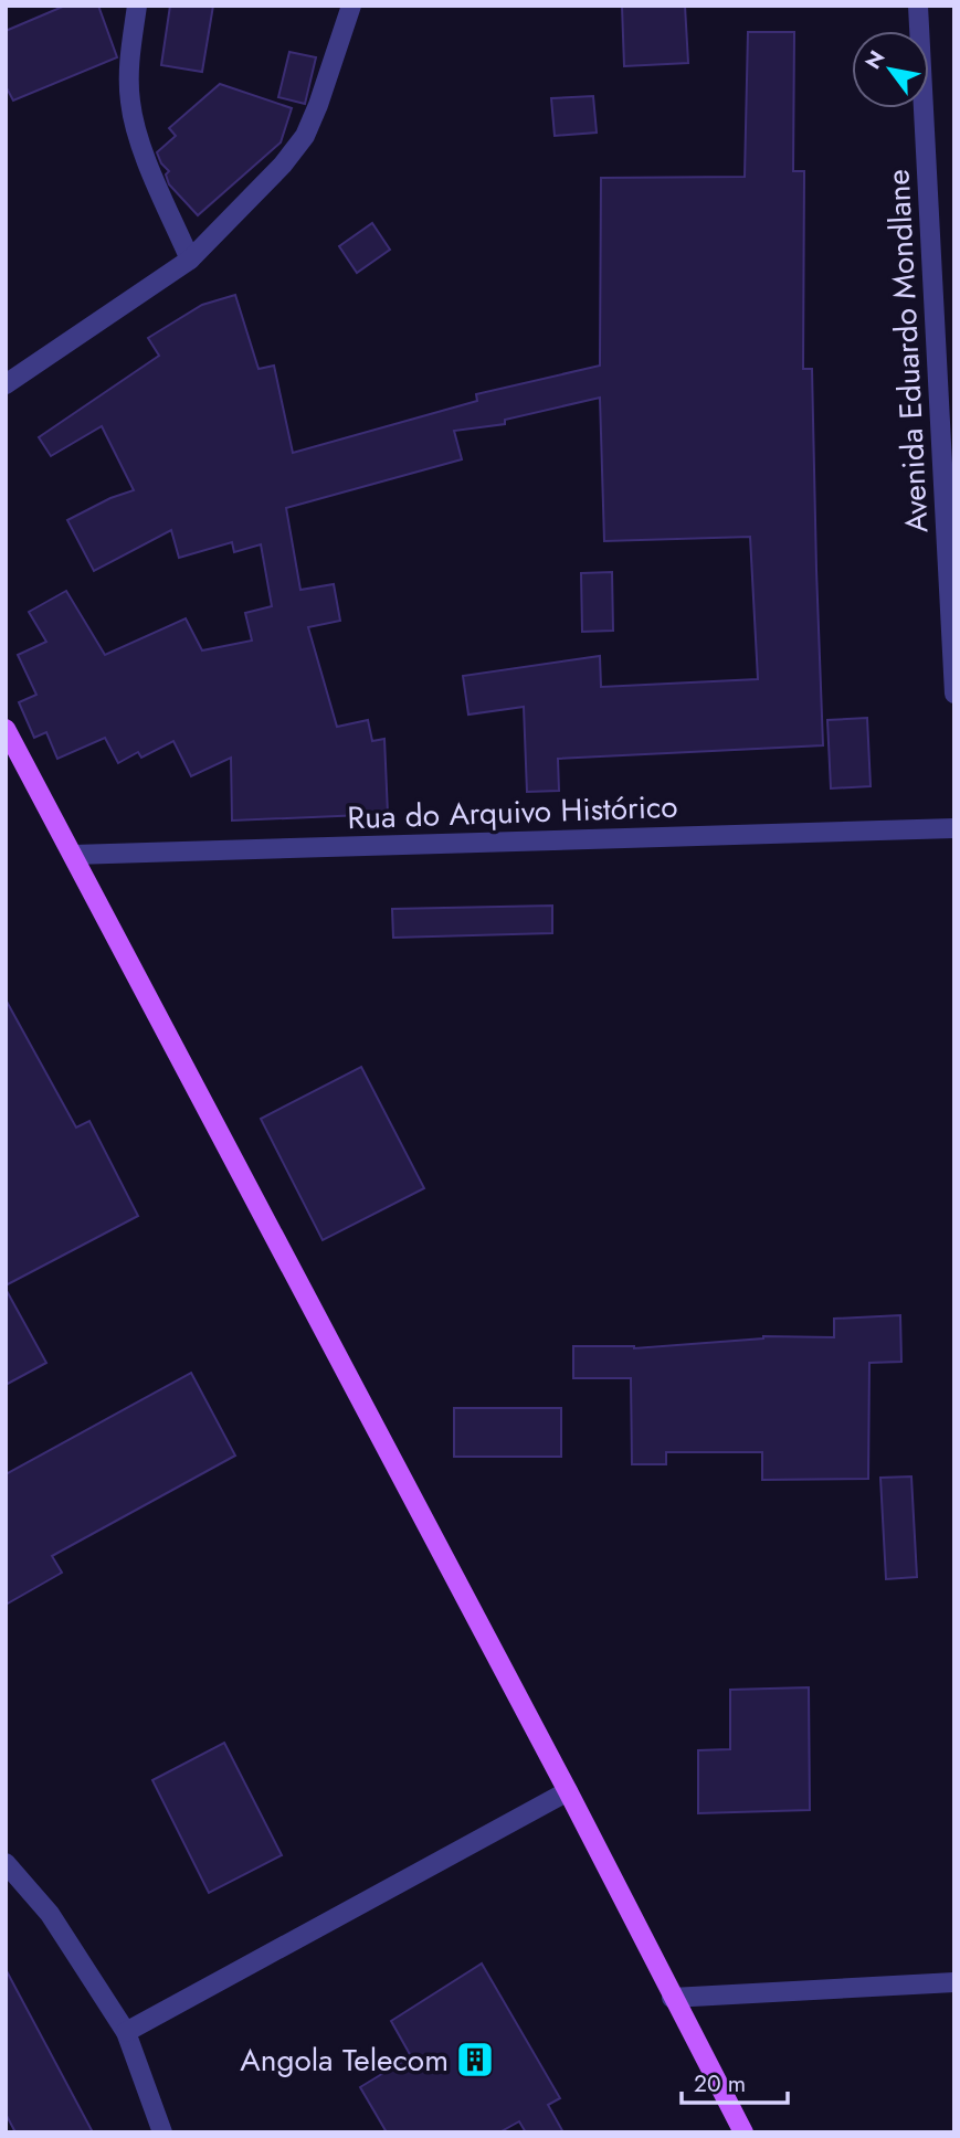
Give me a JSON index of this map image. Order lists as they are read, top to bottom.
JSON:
{
  "streets": {
    "street": ["Avenida Eduardo Mondlane", "Rua do Arquivo Histórico"]
  },
  "places": {
    "building": ["Angola Telecom"]
  },
  "scale_bar": "20 m",
  "north": "top left"
}
